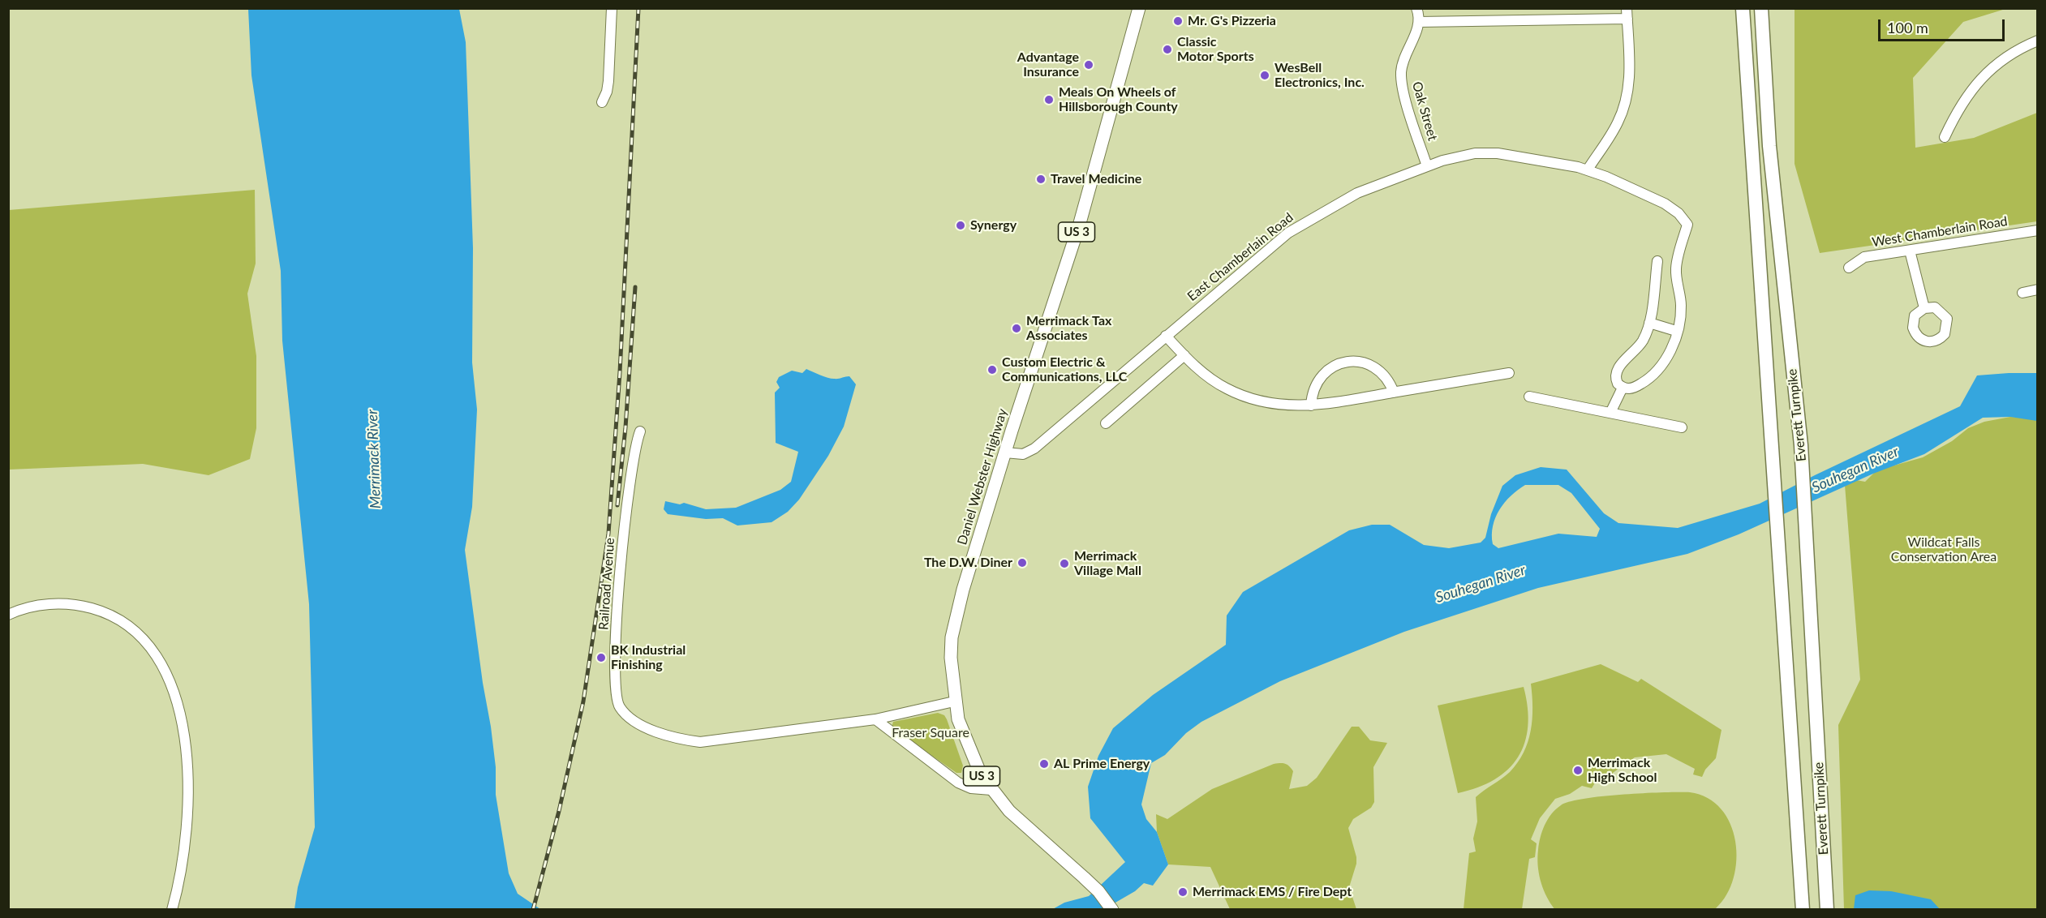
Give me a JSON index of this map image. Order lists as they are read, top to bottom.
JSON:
{
  "streets": {
    "highway": ["Everett Turnpike"],
    "main road": ["US 3", "Daniel Webster Highway"],
    "street": [
      "Oak Street",
      "West Chamberlain Road",
      "East Chamberlain Road",
      "Railroad Avenue"
    ]
  },
  "crossings": [
    ["Oak Street", "East Chamberlain Road"],
    ["East Chamberlain Road", "Daniel Webster Highway"],
    ["Daniel Webster Highway", "Railroad Avenue"]
  ],
  "water": ["Merrimack River", "Souhegan River"],
  "parks": ["Wildcat Falls Conservation Area", "Fraser Square"],
  "places": [
    "Mr. G's Pizzeria",
    "Classic Motor Sports",
    "Advantage Insurance",
    "WesBell Electronics, Inc.",
    "Meals On Wheels of Hillsborough County",
    "Travel Medicine",
    "Synergy",
    "Merrimack Tax Associates",
    "Custom Electric & Communications, LLC",
    "The D.W. Diner",
    "Merrimack Village Mall",
    "BK Industrial Finishing",
    "AL Prime Energy",
    "Merrimack High School",
    "Merrimack EMS / Fire Dept"
  ],
  "scale_bar": "100 m"
}
